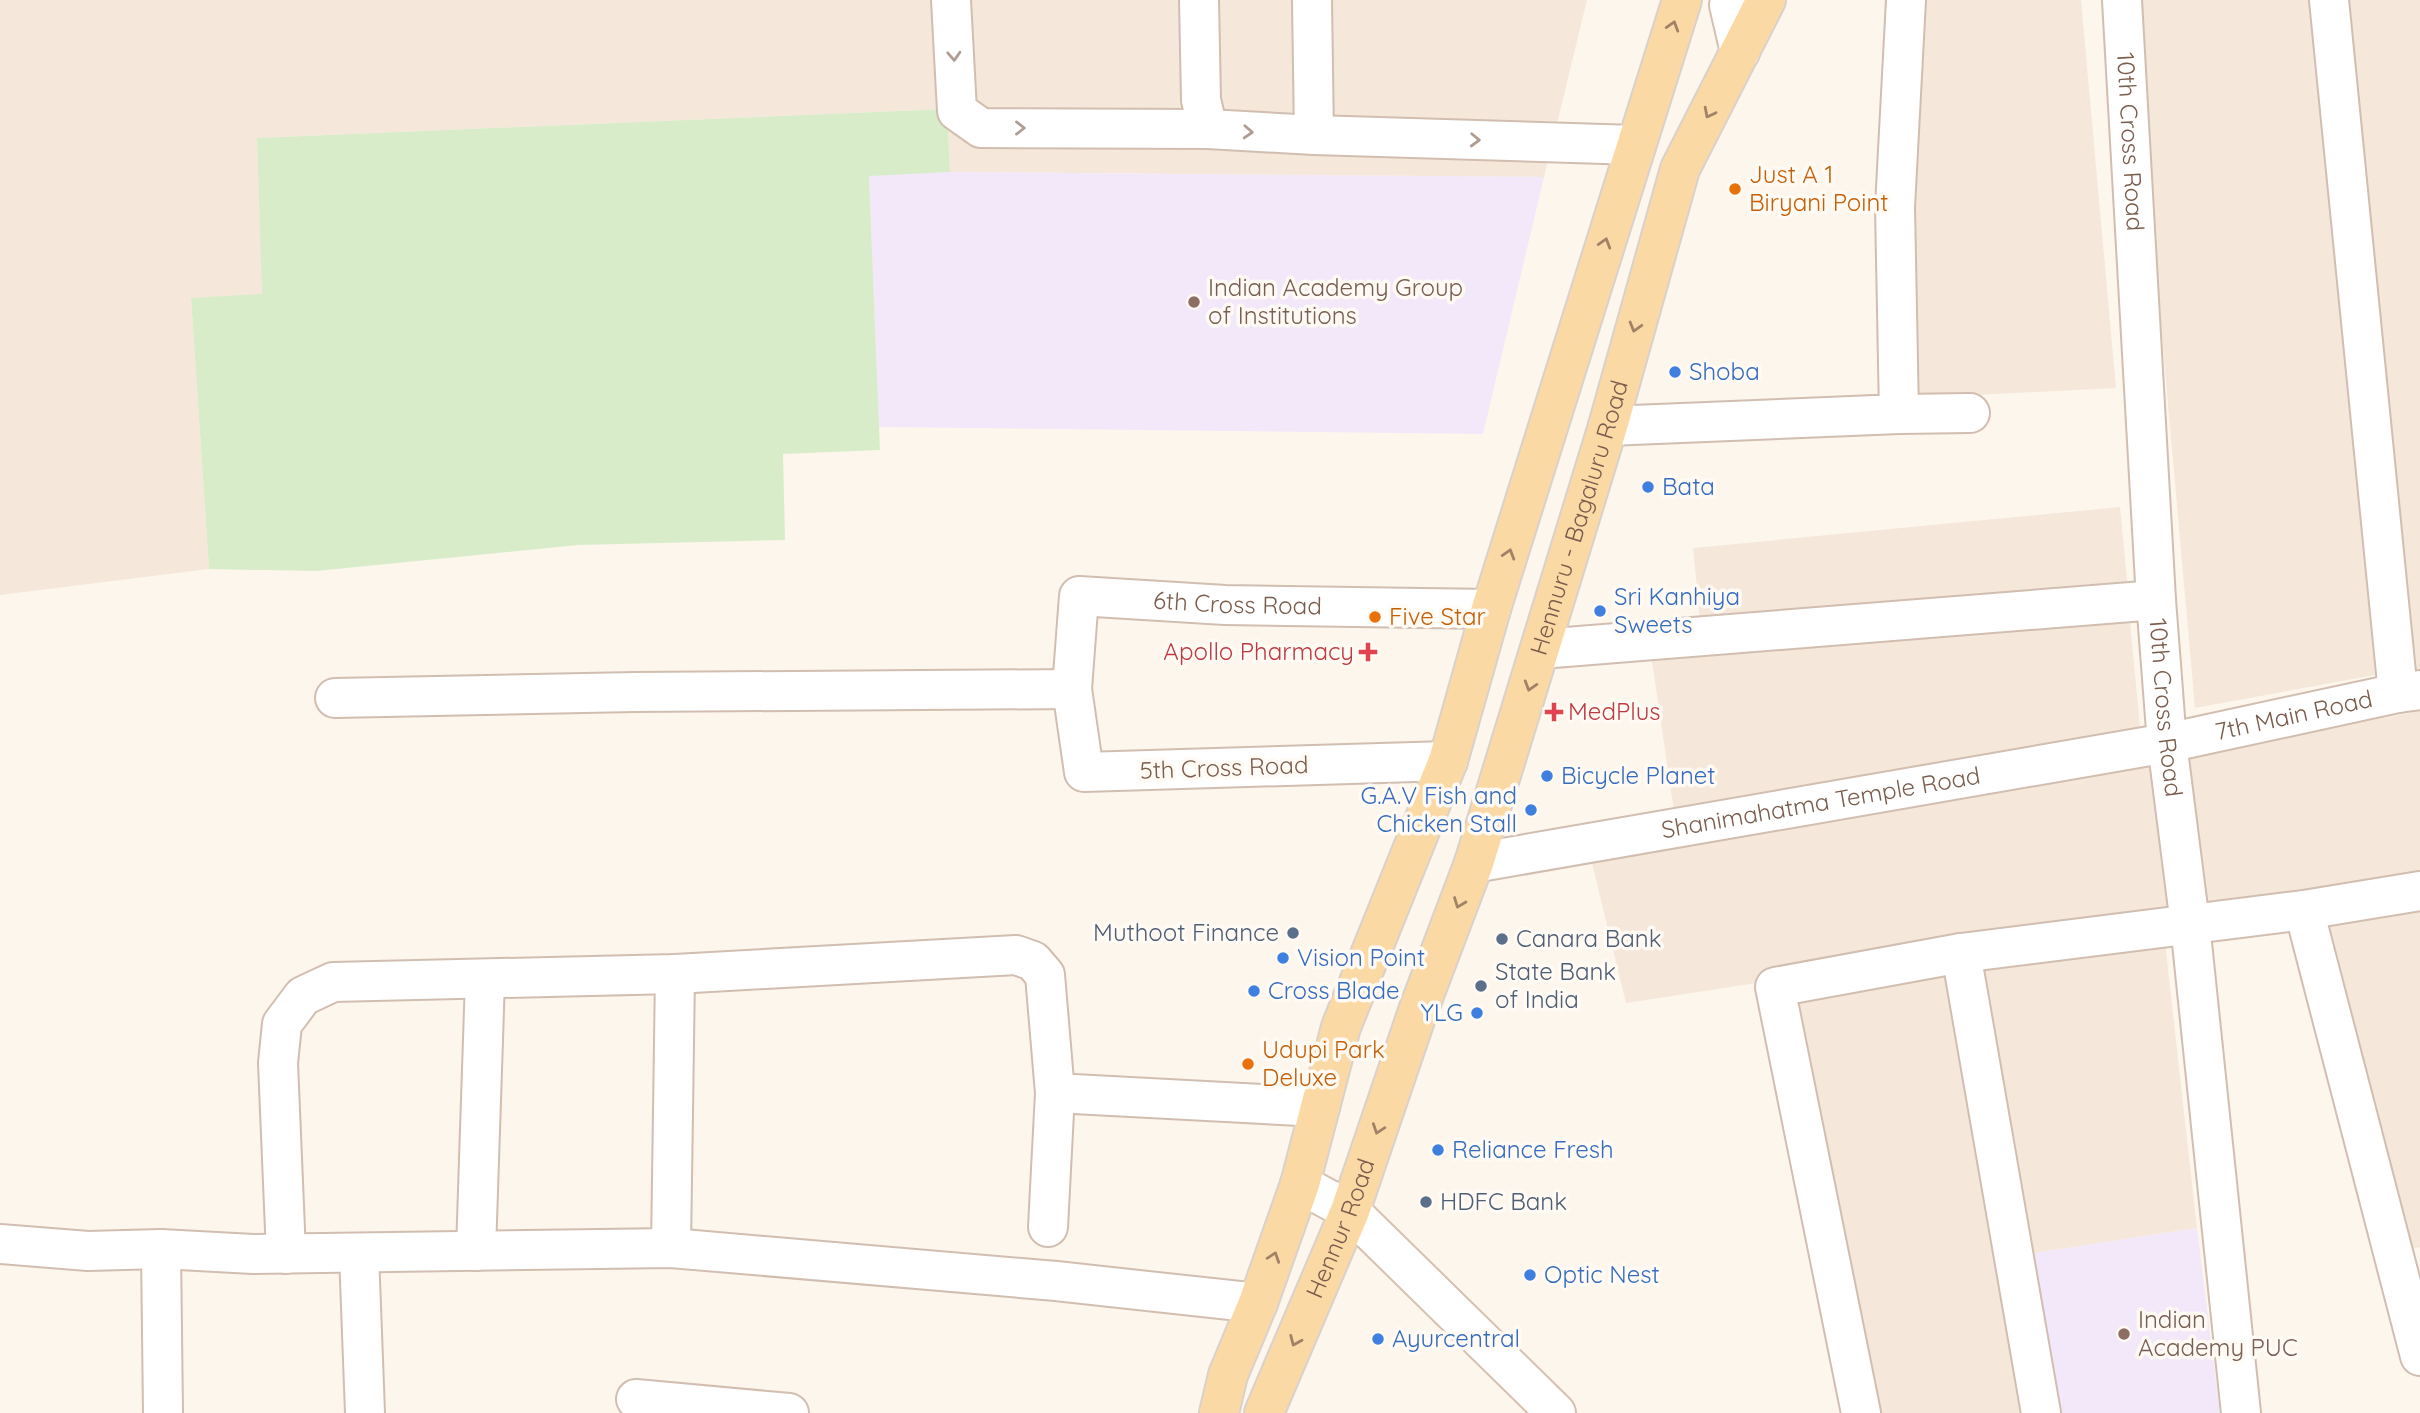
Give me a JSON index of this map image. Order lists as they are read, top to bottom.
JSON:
{
  "streets": {
    "main road": ["Hennuru - Bagaluru Road", "Hennur Road"],
    "street": [
      "10th Cross Road",
      "6th Cross Road",
      "7th Main Road",
      "5th Cross Road",
      "Shanimahatma Temple Road"
    ]
  },
  "crossings": [
    ["10th Cross Road", "7th Main Road"],
    ["10th Cross Road", "Shanimahatma Temple Road"],
    ["Hennuru - Bagaluru Road", "Shanimahatma Temple Road"],
    ["Hennuru - Bagaluru Road", "Hennur Road"],
    ["6th Cross Road", "5th Cross Road"],
    ["7th Main Road", "Shanimahatma Temple Road"]
  ],
  "places": {
    "other": [
      "Just A 1 Biryani Point",
      "Indian Academy Group of Institutions",
      "Shoba",
      "Bata",
      "Sri Kanhiya Sweets",
      "Five Star",
      "Bicycle Planet",
      "G.A.V Fish and Chicken Stall",
      "Muthoot Finance",
      "Canara Bank",
      "Vision Point",
      "State Bank of India",
      "Cross Blade",
      "YLG",
      "Udupi Park Deluxe",
      "Reliance Fresh",
      "HDFC Bank",
      "Optic Nest",
      "Indian Academy PUC",
      "Ayurcentral"
    ],
    "health": ["Apollo Pharmacy", "MedPlus"]
  }
}
